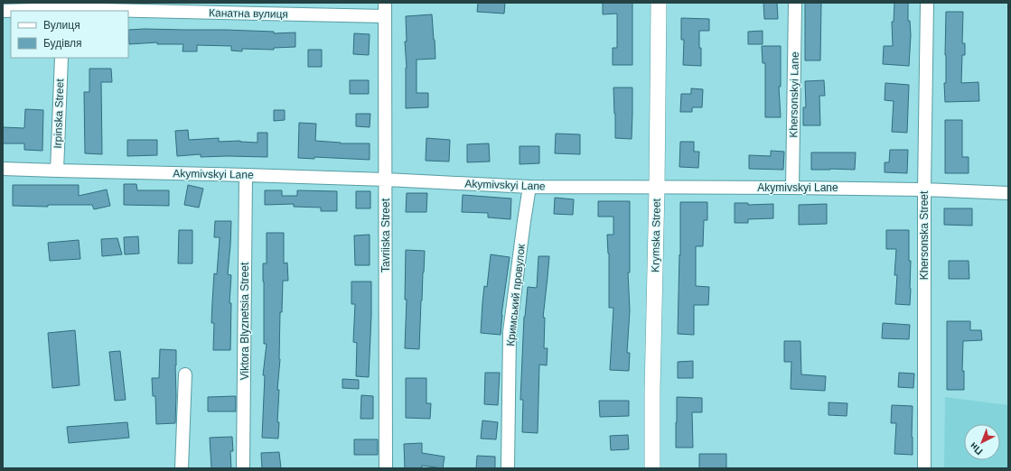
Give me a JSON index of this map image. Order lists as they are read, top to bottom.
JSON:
{
  "streets": {
    "street": [
      "Канатна вулиця",
      "Khersonskyi Lane",
      "Irpinska Street",
      "Akymivskyi Lane",
      "Tavriiska Street",
      "Krymska Street",
      "Khersonska Street",
      "Кримський провулок",
      "Viktora Blyznetsia Street"
    ]
  },
  "crossings": [
    ["Канатна вулиця", "Tavriiska Street"],
    ["Khersonskyi Lane", "Akymivskyi Lane"],
    ["Irpinska Street", "Akymivskyi Lane"],
    ["Akymivskyi Lane", "Tavriiska Street"],
    ["Akymivskyi Lane", "Krymska Street"],
    ["Akymivskyi Lane", "Khersonska Street"],
    ["Akymivskyi Lane", "Кримський провулок"],
    ["Akymivskyi Lane", "Viktora Blyznetsia Street"]
  ],
  "legend": ["Вулиця", "Будівля"],
  "north": "bottom left"
}
